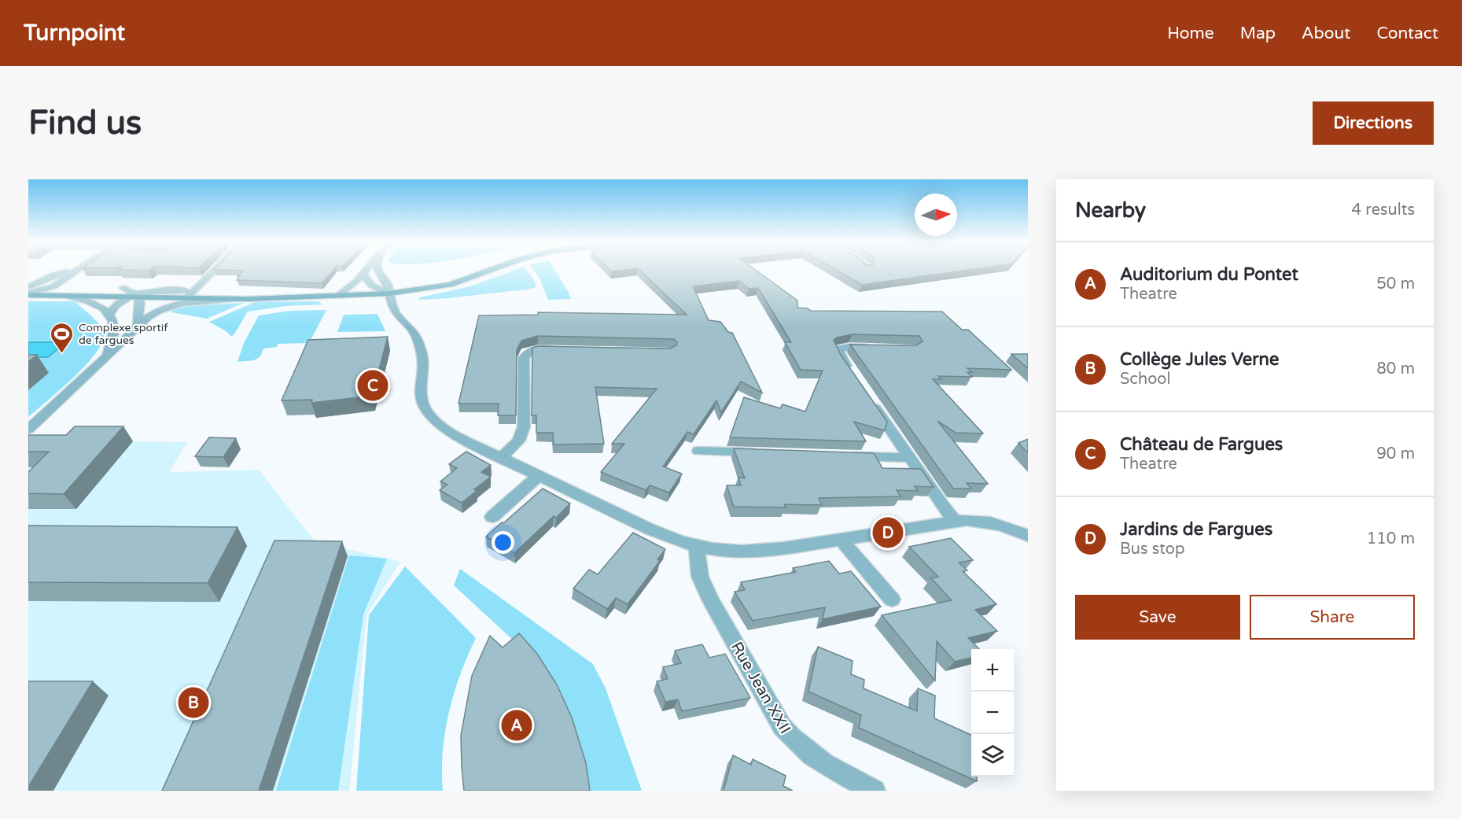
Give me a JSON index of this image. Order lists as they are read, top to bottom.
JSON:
{
  "streets": {
    "street": ["Rue Jean XXII"]
  },
  "places": {
    "sports": ["Complexe sportif de fargues"]
  },
  "north": "right",
  "page": {
    "header": "Turnpoint",
    "nav": [
      "Home",
      "Map",
      "About",
      "Contact"
    ],
    "buttons": [
      "Directions",
      ["Save", "Share"]
    ],
    "title": "Find us",
    "heading": ["Nearby", "4 results"],
    "list": [
      {
        "mark": "A",
        "name": "Auditorium du Pontet",
        "note": "Theatre",
        "value": "50 m"
      },
      {
        "mark": "B",
        "name": "Collège Jules Verne",
        "note": "School",
        "value": "80 m"
      },
      {
        "mark": "C",
        "name": "Château de Fargues",
        "note": "Theatre",
        "value": "90 m"
      },
      {
        "mark": "D",
        "name": "Jardins de Fargues",
        "note": "Bus stop",
        "value": "110 m"
      }
    ],
    "pins": [
      "C",
      "D",
      "B",
      "A"
    ],
    "map_buttons": ["+", "−"]
  }
}
